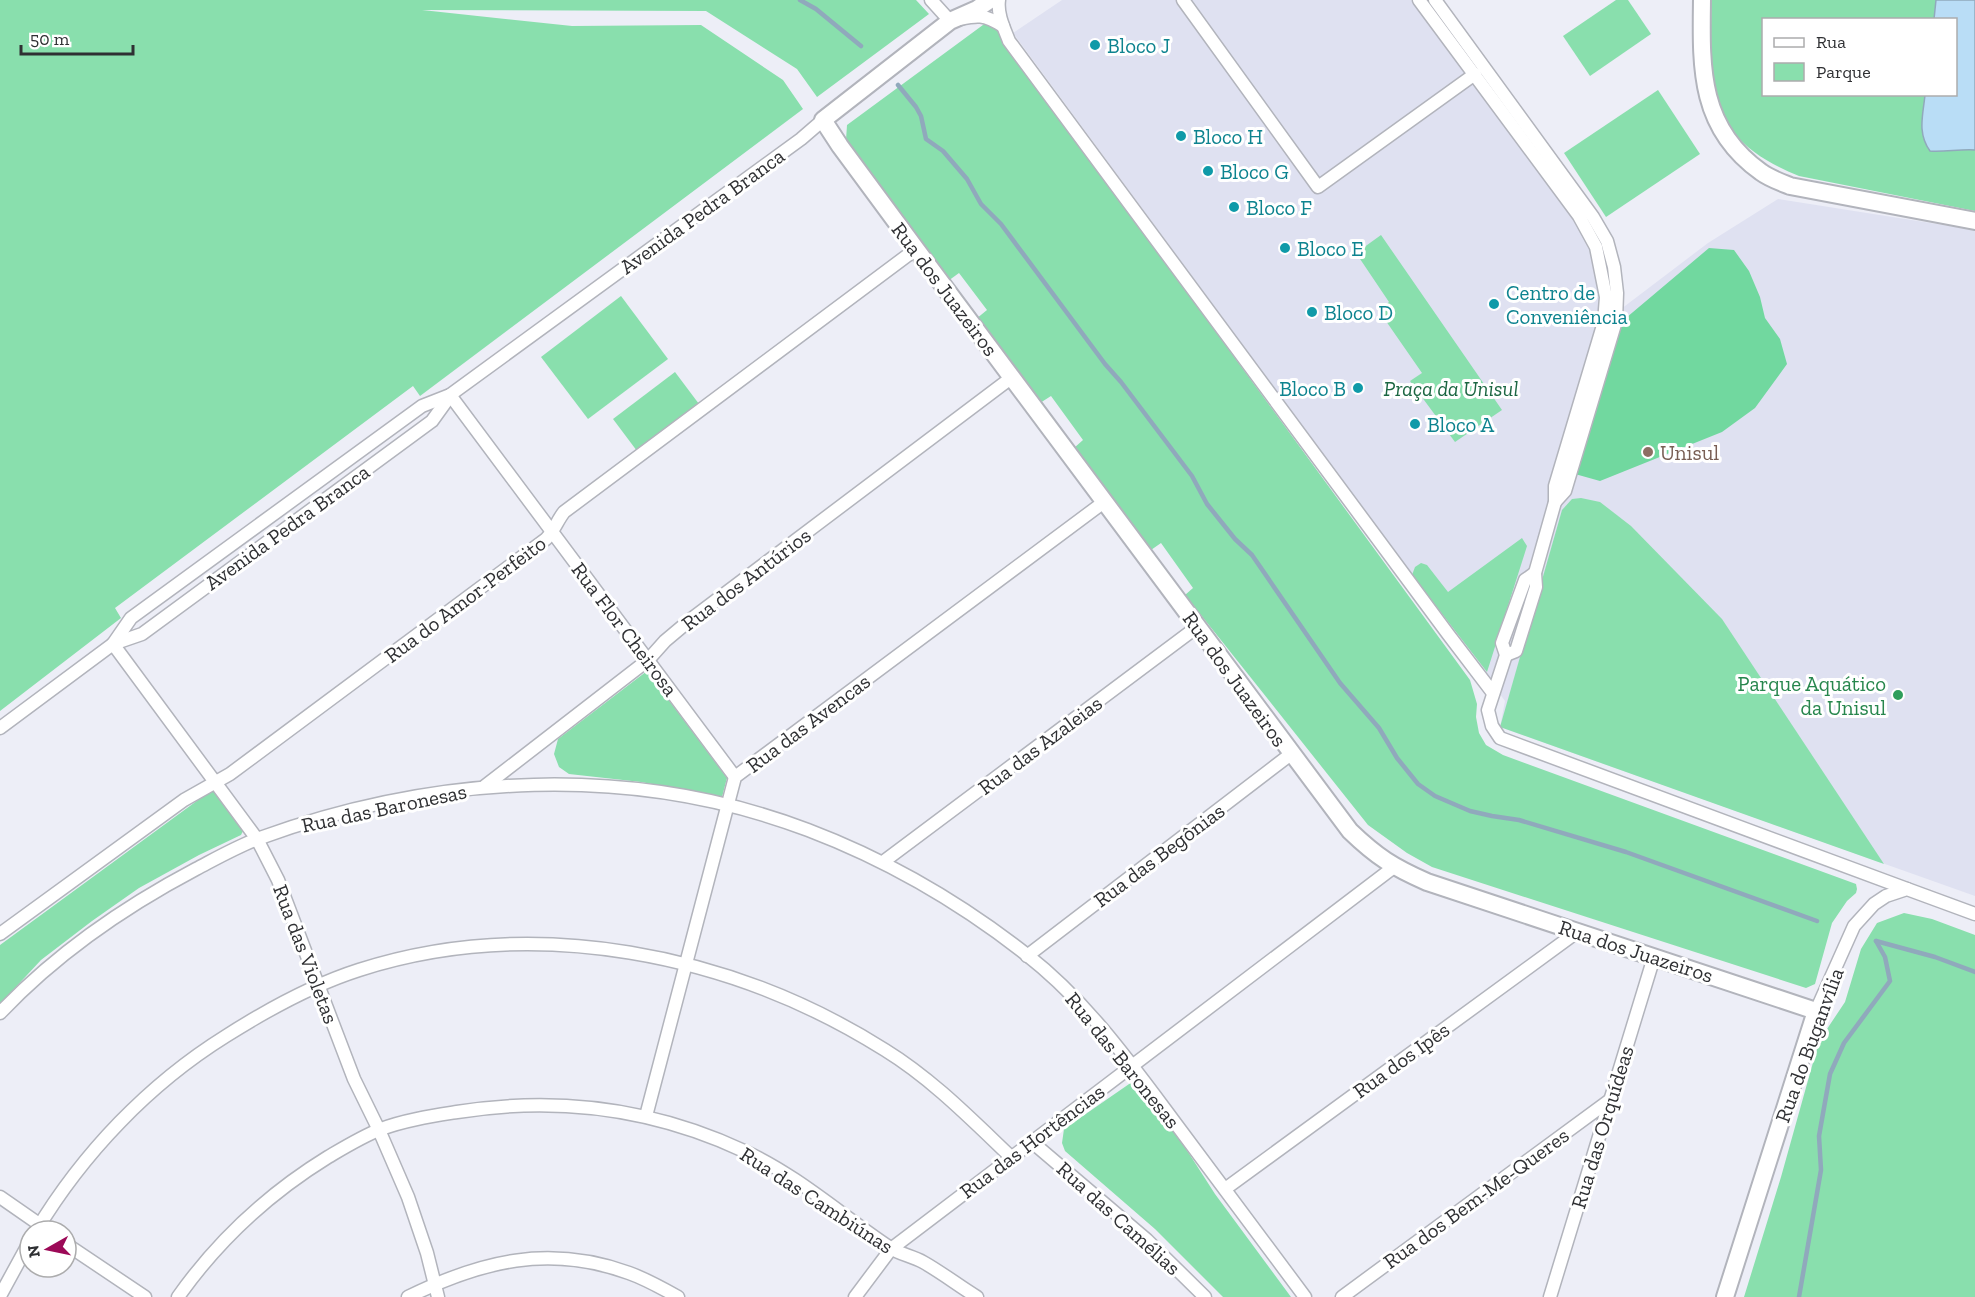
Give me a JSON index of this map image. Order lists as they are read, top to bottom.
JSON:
{
  "streets": {
    "street": [
      "Avenida Pedra Branca",
      "Rua dos Juazeiros",
      "Rua dos Antúrios",
      "Rua do Amor-Perfeito",
      "Rua Flor Cheirosa",
      "Rua das Avencas",
      "Rua das Azaleias",
      "Rua das Baronesas",
      "Rua das Begônias",
      "Rua das Violetas",
      "Rua do Buganvília",
      "Rua dos Ipês",
      "Rua das Orquídeas",
      "Rua das Hortências",
      "Rua dos Bem-Me-Queres",
      "Rua das Cambiúnas",
      "Rua das Camélias"
    ]
  },
  "crossings": [
    ["Avenida Pedra Branca", "Rua dos Juazeiros"],
    ["Avenida Pedra Branca", "Rua Flor Cheirosa"],
    ["Avenida Pedra Branca", "Rua das Violetas"],
    ["Rua dos Juazeiros", "Rua dos Antúrios"],
    ["Rua dos Juazeiros", "Rua do Amor-Perfeito"],
    ["Rua dos Juazeiros", "Rua das Avencas"],
    ["Rua dos Juazeiros", "Rua das Azaleias"],
    ["Rua dos Juazeiros", "Rua das Begônias"],
    ["Rua dos Juazeiros", "Rua do Buganvília"],
    ["Rua dos Juazeiros", "Rua dos Ipês"],
    ["Rua dos Juazeiros", "Rua das Orquídeas"],
    ["Rua dos Juazeiros", "Rua das Hortências"],
    ["Rua dos Antúrios", "Rua Flor Cheirosa"],
    ["Rua dos Antúrios", "Rua das Baronesas"],
    ["Rua do Amor-Perfeito", "Rua Flor Cheirosa"],
    ["Rua do Amor-Perfeito", "Rua das Violetas"],
    ["Rua Flor Cheirosa", "Rua das Avencas"],
    ["Rua das Avencas", "Rua das Baronesas"],
    ["Rua das Avencas", "Rua das Cambiúnas"],
    ["Rua das Azaleias", "Rua das Baronesas"],
    ["Rua das Baronesas", "Rua das Begônias"],
    ["Rua das Baronesas", "Rua das Violetas"],
    ["Rua das Baronesas", "Rua dos Ipês"],
    ["Rua das Baronesas", "Rua das Hortências"],
    ["Rua das Violetas", "Rua das Cambiúnas"],
    ["Rua das Orquídeas", "Rua dos Bem-Me-Queres"],
    ["Rua das Hortências", "Rua das Cambiúnas"],
    ["Rua das Hortências", "Rua das Camélias"]
  ],
  "parks": ["Praça da Unisul"],
  "places": [
    "Bloco J",
    "Bloco H",
    "Bloco G",
    "Bloco F",
    "Bloco E",
    "Centro de Conveniência",
    "Bloco D",
    "Bloco B",
    "Bloco A",
    "Unisul",
    "Parque Aquático da Unisul"
  ],
  "legend": ["Rua", "Parque"],
  "scale_bar": "50 m",
  "north": "left"
}
